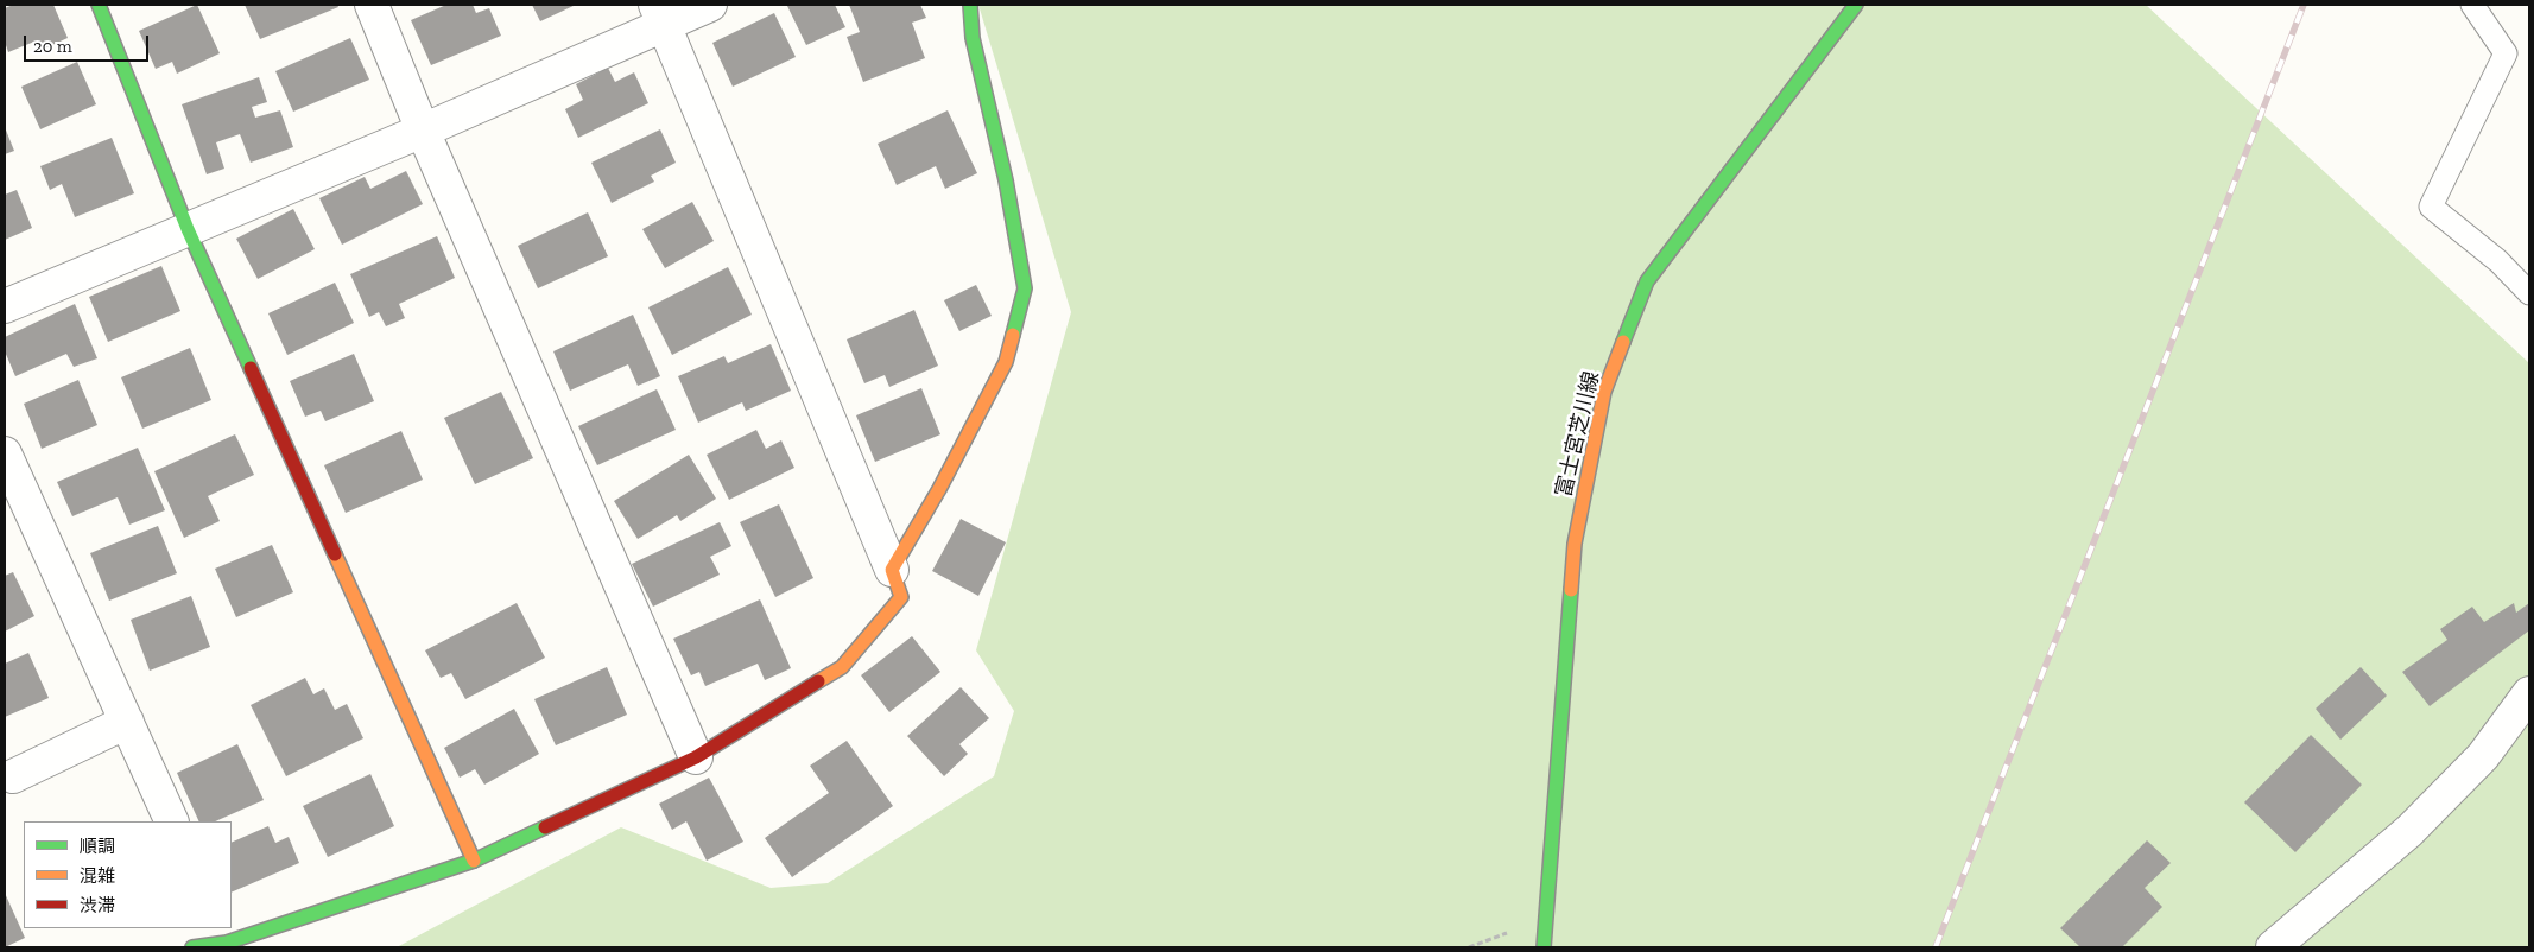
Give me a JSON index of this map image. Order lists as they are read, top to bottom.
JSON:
{
  "streets": {
    "street": ["富士宮芝川線"]
  },
  "legend": ["順調", "混雑", "渋滞"],
  "scale_bar": "20 m"
}
